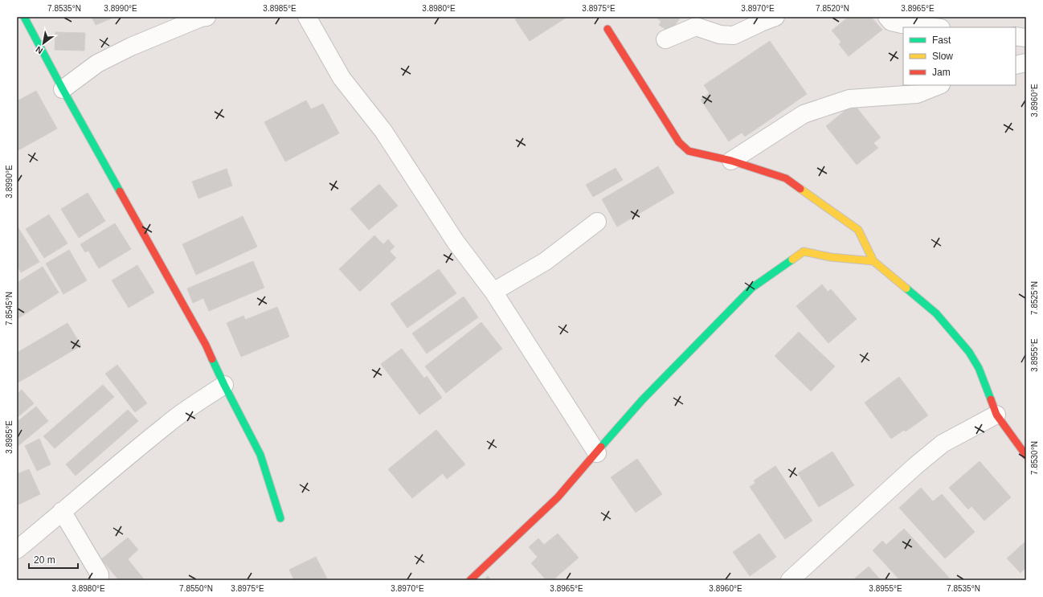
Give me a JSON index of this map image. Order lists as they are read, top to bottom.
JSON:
{
  "legend": ["Fast", "Slow", "Jam"],
  "scale_bar": "20 m",
  "north": "bottom left",
  "coordinates": [
    "7.8535°N",
    "3.8990°E",
    "3.8985°E",
    "3.8980°E",
    "3.8975°E",
    "3.8970°E",
    "7.8520°N",
    "3.8965°E",
    "3.8960°E",
    "7.8525°N",
    "7.8545°N",
    "3.8955°E",
    "7.8530°N",
    "7.8550°N"
  ]
}
